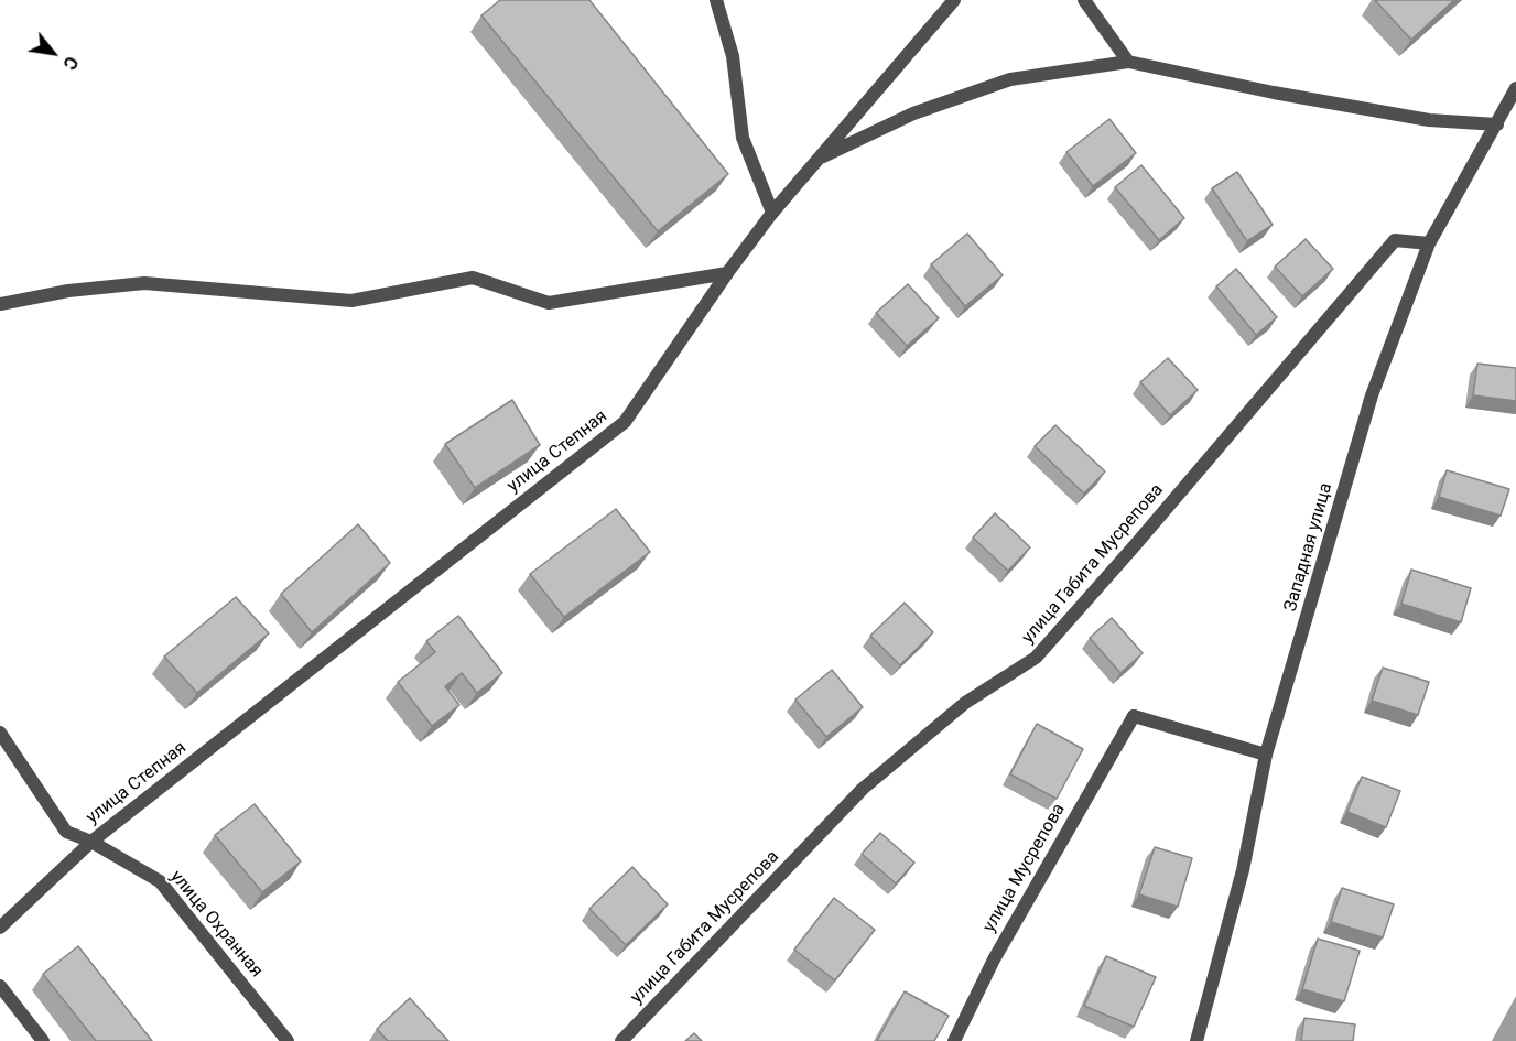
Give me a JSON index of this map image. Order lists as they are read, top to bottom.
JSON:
{
  "streets": {
    "street": [
      "улица Степная",
      "Западная улица",
      "улица Габита Мусрепова",
      "улица Мусрепова",
      "улица Охранная"
    ]
  },
  "crossings": [
    ["улица Степная", "улица Охранная"],
    ["Западная улица", "улица Габита Мусрепова"],
    ["Западная улица", "улица Мусрепова"]
  ],
  "north": "bottom right"
}
